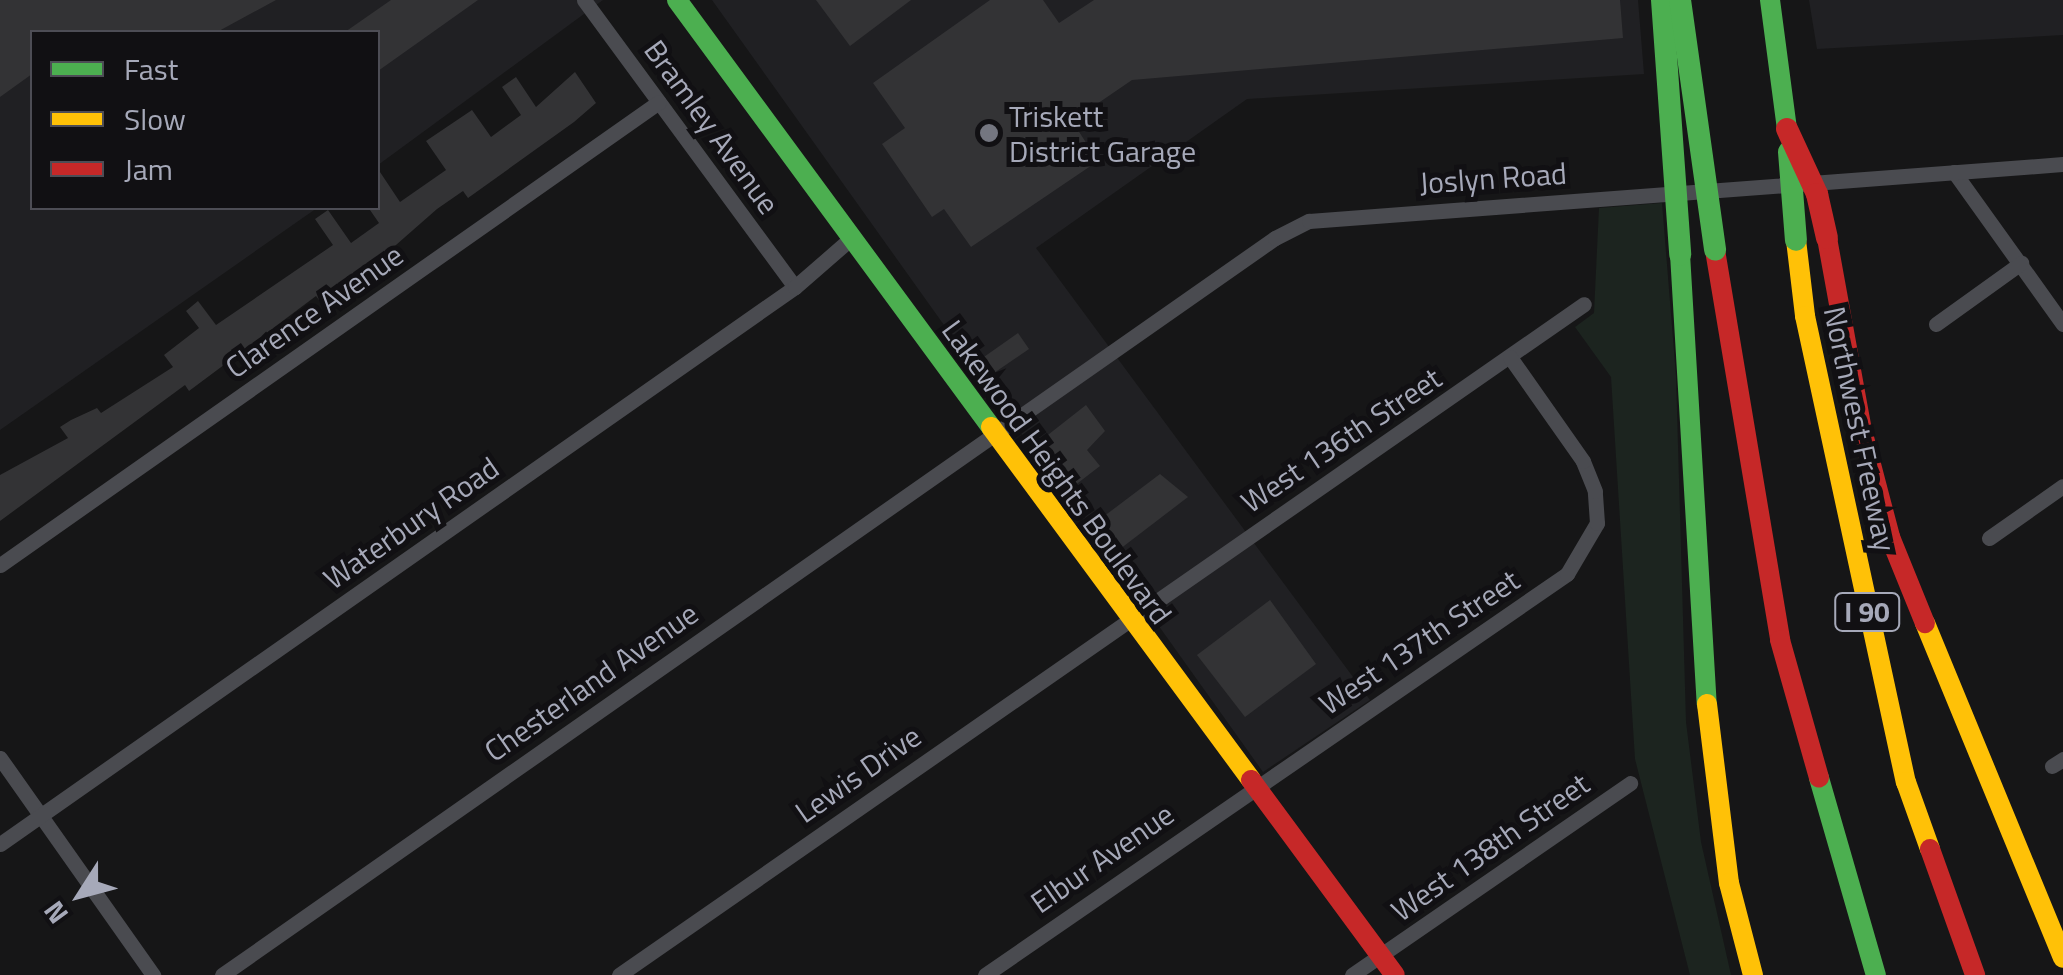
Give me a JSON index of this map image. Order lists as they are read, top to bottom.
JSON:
{
  "streets": {
    "main road": ["Northwest Freeway", "Lakewood Heights Boulevard", "I 90"],
    "street": [
      "Bramley Avenue",
      "Joslyn Road",
      "Clarence Avenue",
      "West 136th Street",
      "Waterbury Road",
      "West 137th Street",
      "Chesterland Avenue",
      "Lewis Drive",
      "West 138th Street",
      "Elbur Avenue"
    ]
  },
  "crossings": [
    ["Bramley Avenue", "Clarence Avenue"],
    ["Bramley Avenue", "Waterbury Road"],
    ["Joslyn Road", "Lakewood Heights Boulevard"],
    ["Joslyn Road", "Chesterland Avenue"],
    ["West 136th Street", "Lakewood Heights Boulevard"],
    ["West 136th Street", "West 137th Street"],
    ["West 136th Street", "Lewis Drive"],
    ["Lakewood Heights Boulevard", "Waterbury Road"],
    ["Lakewood Heights Boulevard", "West 137th Street"],
    ["Lakewood Heights Boulevard", "Chesterland Avenue"],
    ["Lakewood Heights Boulevard", "Lewis Drive"],
    ["Lakewood Heights Boulevard", "West 138th Street"],
    ["Lakewood Heights Boulevard", "Elbur Avenue"],
    ["West 137th Street", "Elbur Avenue"]
  ],
  "places": ["Triskett District Garage"],
  "legend": ["Fast", "Slow", "Jam"],
  "north": "bottom left"
}
